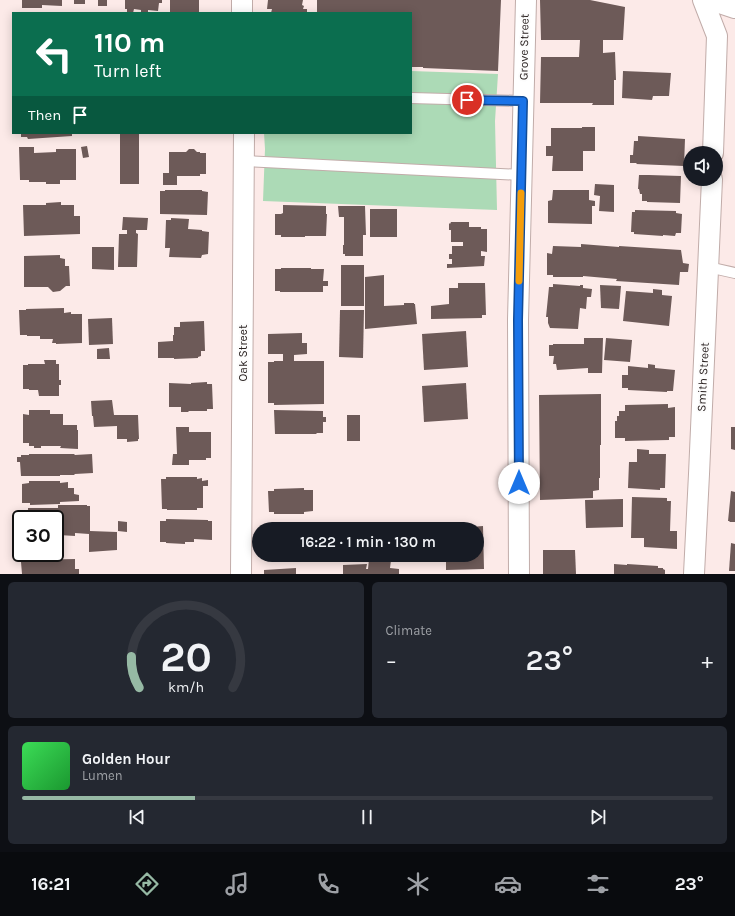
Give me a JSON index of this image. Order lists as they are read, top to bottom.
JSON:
{
  "streets": {
    "street": ["Grove Street", "Oak Street", "Smith Street"]
  },
  "page": {
    "turn": ["110 m", "Turn left"],
    "then": "Then",
    "limit": "30",
    "trip": "16:22 · 1 min · 130 m",
    "tile": "Climate",
    "heat": ["−", "23°", "+"],
    "song": ["Golden Hour", "Lumen"],
    "tabs": ["16:21", "23°"],
    "gauge": ["20", "km/h"]
  }
}
